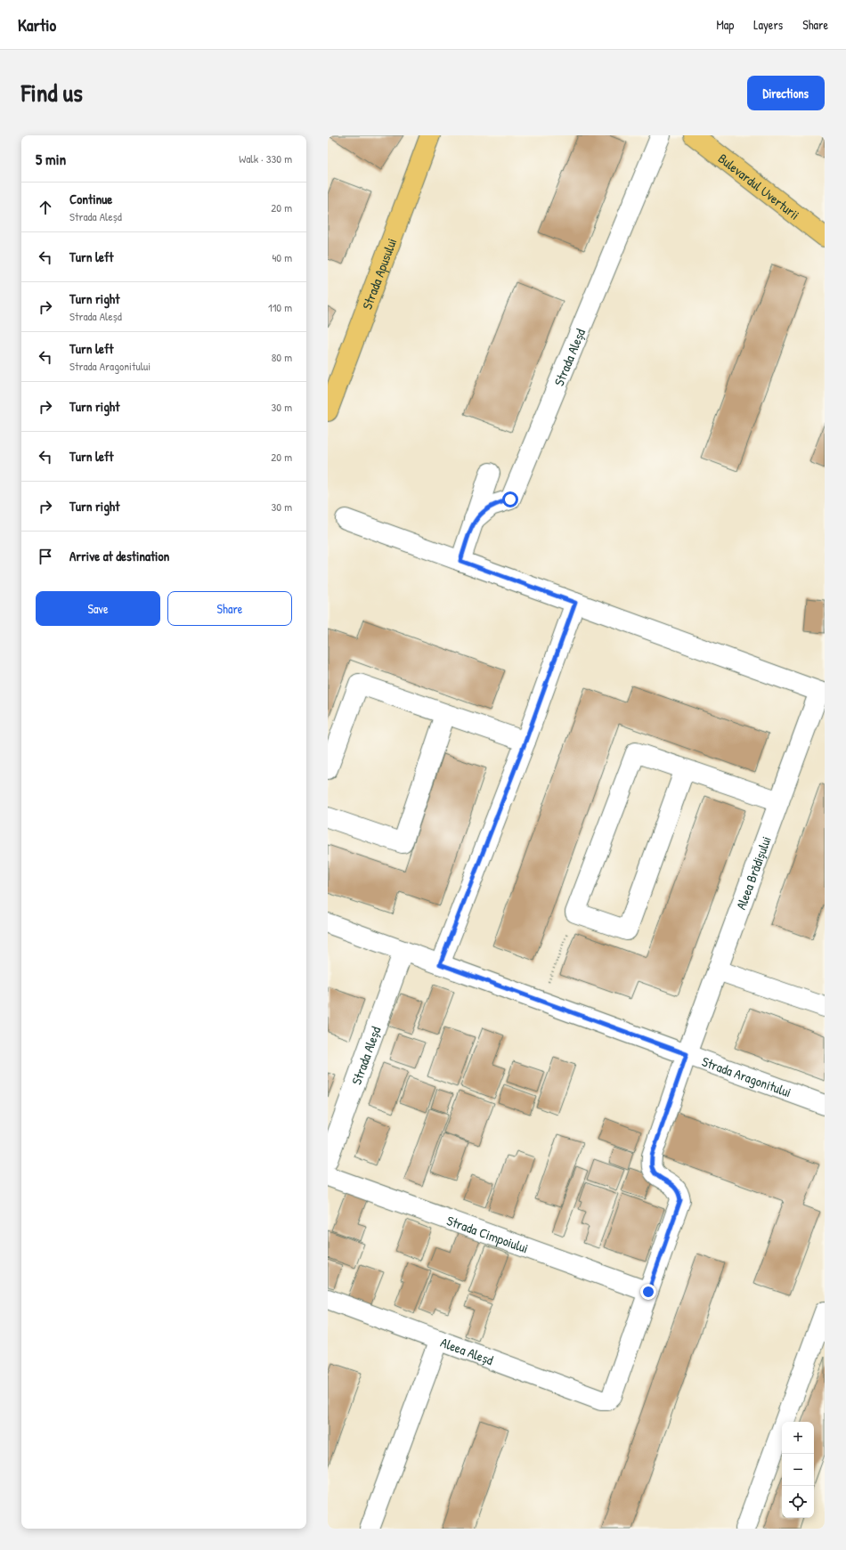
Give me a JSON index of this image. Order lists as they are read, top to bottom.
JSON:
{
  "streets": {
    "main road": ["Bulevardul Uverturii", "Strada Apusului"],
    "street": [
      "Strada Aleșd",
      "Aleea Brădișului",
      "Strada Aragonitului",
      "Strada Cimpoiului",
      "Aleea Aleșd"
    ]
  },
  "crossings": [
    ["Strada Aleșd", "Strada Aragonitului"],
    ["Aleea Brădișului", "Strada Aragonitului"],
    ["Aleea Brădișului", "Strada Cimpoiului"],
    ["Aleea Brădișului", "Aleea Aleșd"],
    ["Strada Cimpoiului", "Aleea Aleșd"]
  ],
  "page": {
    "header": "Kartio",
    "nav": ["Map", "Layers", "Share"],
    "title": "Find us",
    "buttons": [
      "Directions",
      ["Save", "Share"]
    ],
    "heading": ["5 min", "Walk · 330 m"],
    "list": [
      ["Continue", "Strada Aleșd", "20 m"],
      ["Turn left", "40 m"],
      ["Turn right", "Strada Aleșd", "110 m"],
      ["Turn left", "Strada Aragonitului", "80 m"],
      ["Turn right", "30 m"],
      ["Turn left", "20 m"],
      ["Turn right", "30 m"],
      "Arrive at destination"
    ],
    "map_buttons": ["+", "−"]
  }
}
